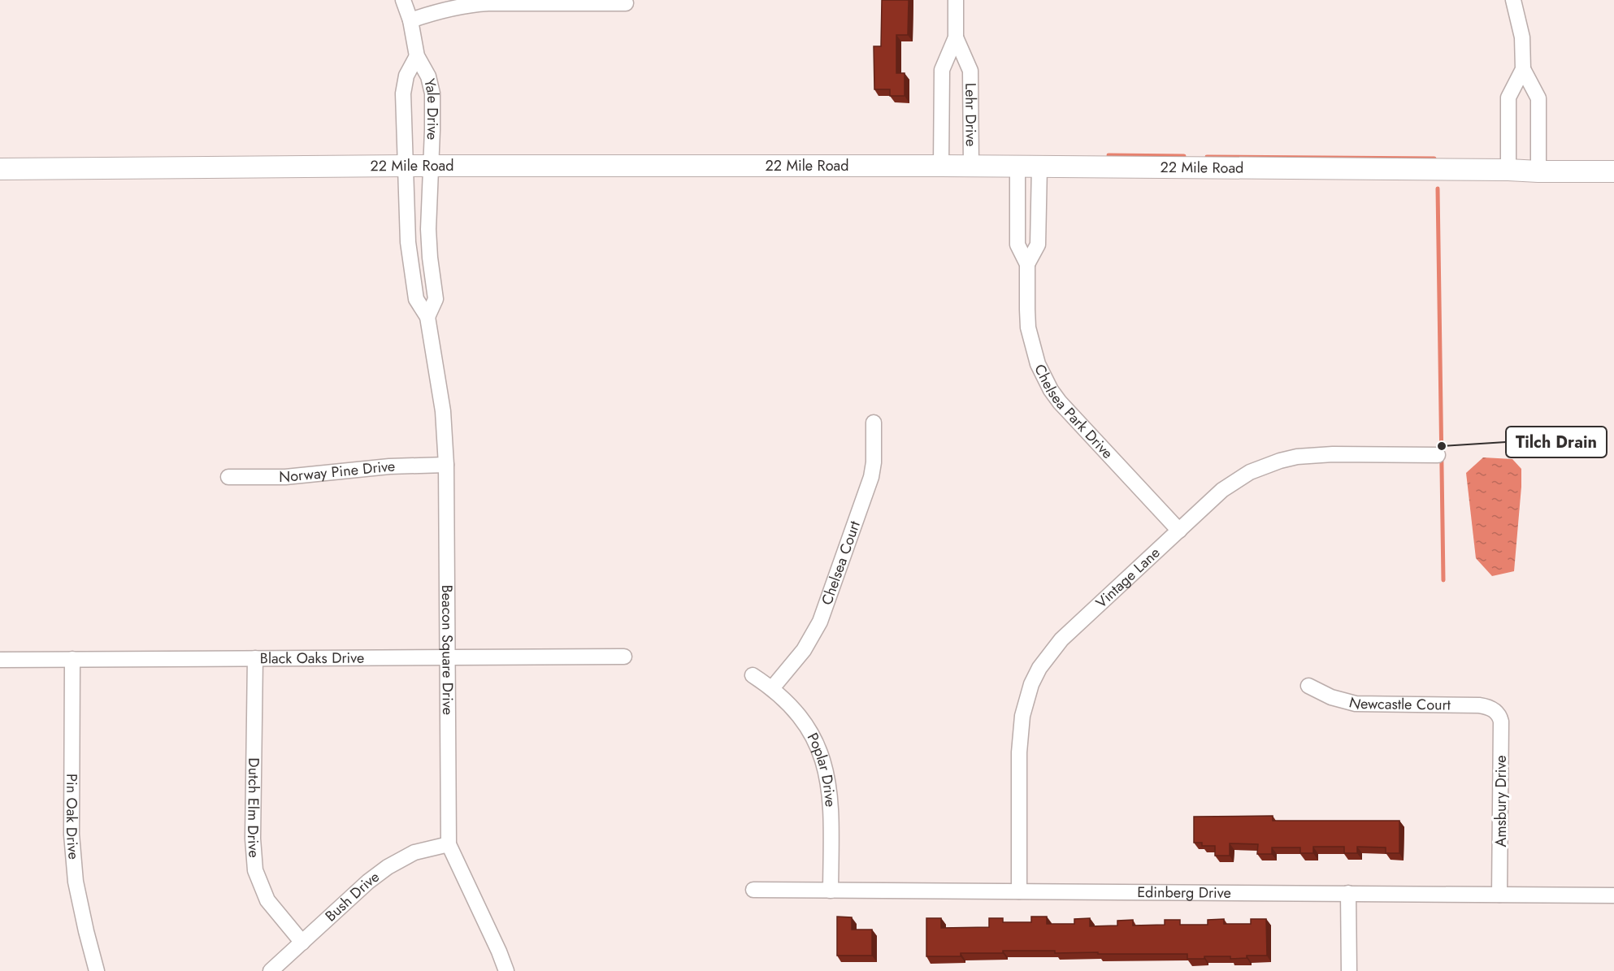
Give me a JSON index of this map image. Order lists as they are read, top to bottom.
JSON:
{
  "streets": {
    "street": [
      "Yale Drive",
      "Lehr Drive",
      "22 Mile Road",
      "Chelsea Park Drive",
      "Norway Pine Drive",
      "Chelsea Court",
      "Vintage Lane",
      "Beacon Square Drive",
      "Black Oaks Drive",
      "Newcastle Court",
      "Poplar Drive",
      "Amsbury Drive",
      "Dutch Elm Drive",
      "Pin Oak Drive",
      "Edinberg Drive",
      "Bush Drive"
    ]
  },
  "crossings": [
    ["Yale Drive", "22 Mile Road"],
    ["Yale Drive", "Beacon Square Drive"],
    ["Lehr Drive", "22 Mile Road"],
    ["22 Mile Road", "Chelsea Park Drive"],
    ["22 Mile Road", "Beacon Square Drive"],
    ["Chelsea Park Drive", "Vintage Lane"],
    ["Norway Pine Drive", "Beacon Square Drive"],
    ["Chelsea Court", "Poplar Drive"],
    ["Vintage Lane", "Edinberg Drive"],
    ["Beacon Square Drive", "Black Oaks Drive"],
    ["Beacon Square Drive", "Bush Drive"],
    ["Black Oaks Drive", "Dutch Elm Drive"],
    ["Black Oaks Drive", "Pin Oak Drive"],
    ["Newcastle Court", "Amsbury Drive"],
    ["Poplar Drive", "Edinberg Drive"],
    ["Amsbury Drive", "Edinberg Drive"],
    ["Dutch Elm Drive", "Bush Drive"]
  ],
  "places": ["Tilch Drain"]
}
